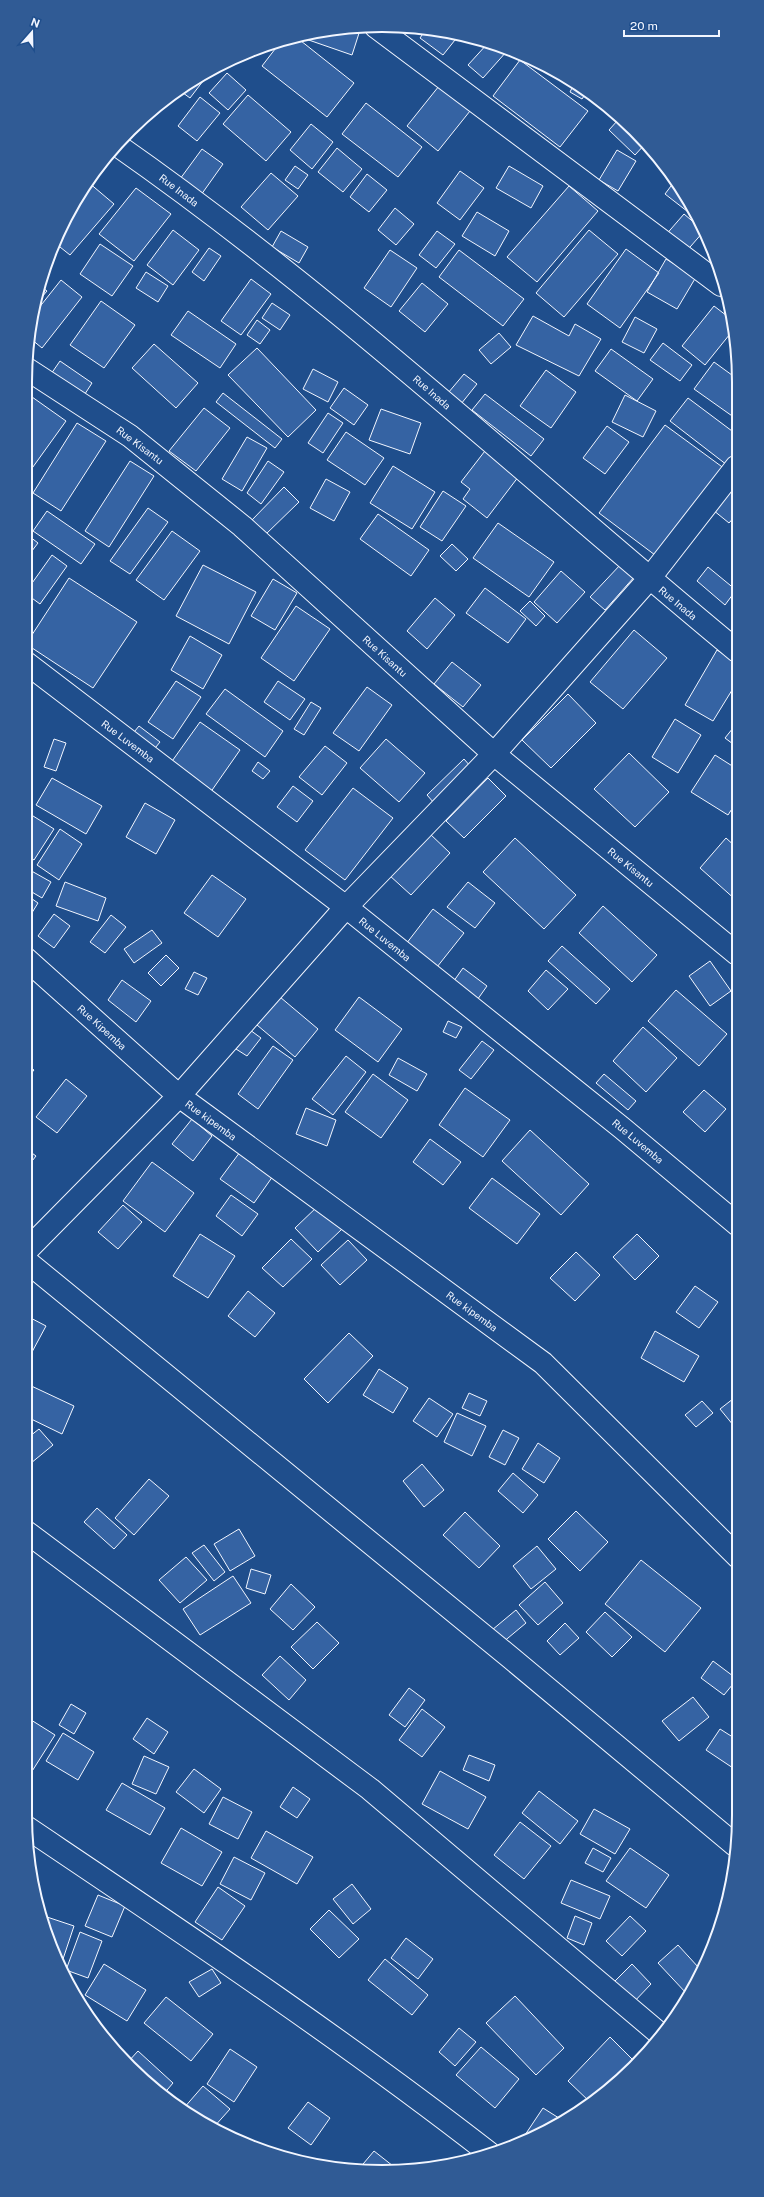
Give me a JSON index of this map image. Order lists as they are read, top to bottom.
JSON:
{
  "streets": {
    "street": [
      "Rue Inada",
      "Rue Kisantu",
      "Rue Luvemba",
      "Rue Kipemba",
      "Rue kipemba"
    ]
  },
  "crossings": [
    ["Rue Kipemba", "Rue kipemba"]
  ],
  "scale_bar": "20 m",
  "north": "top"
}
